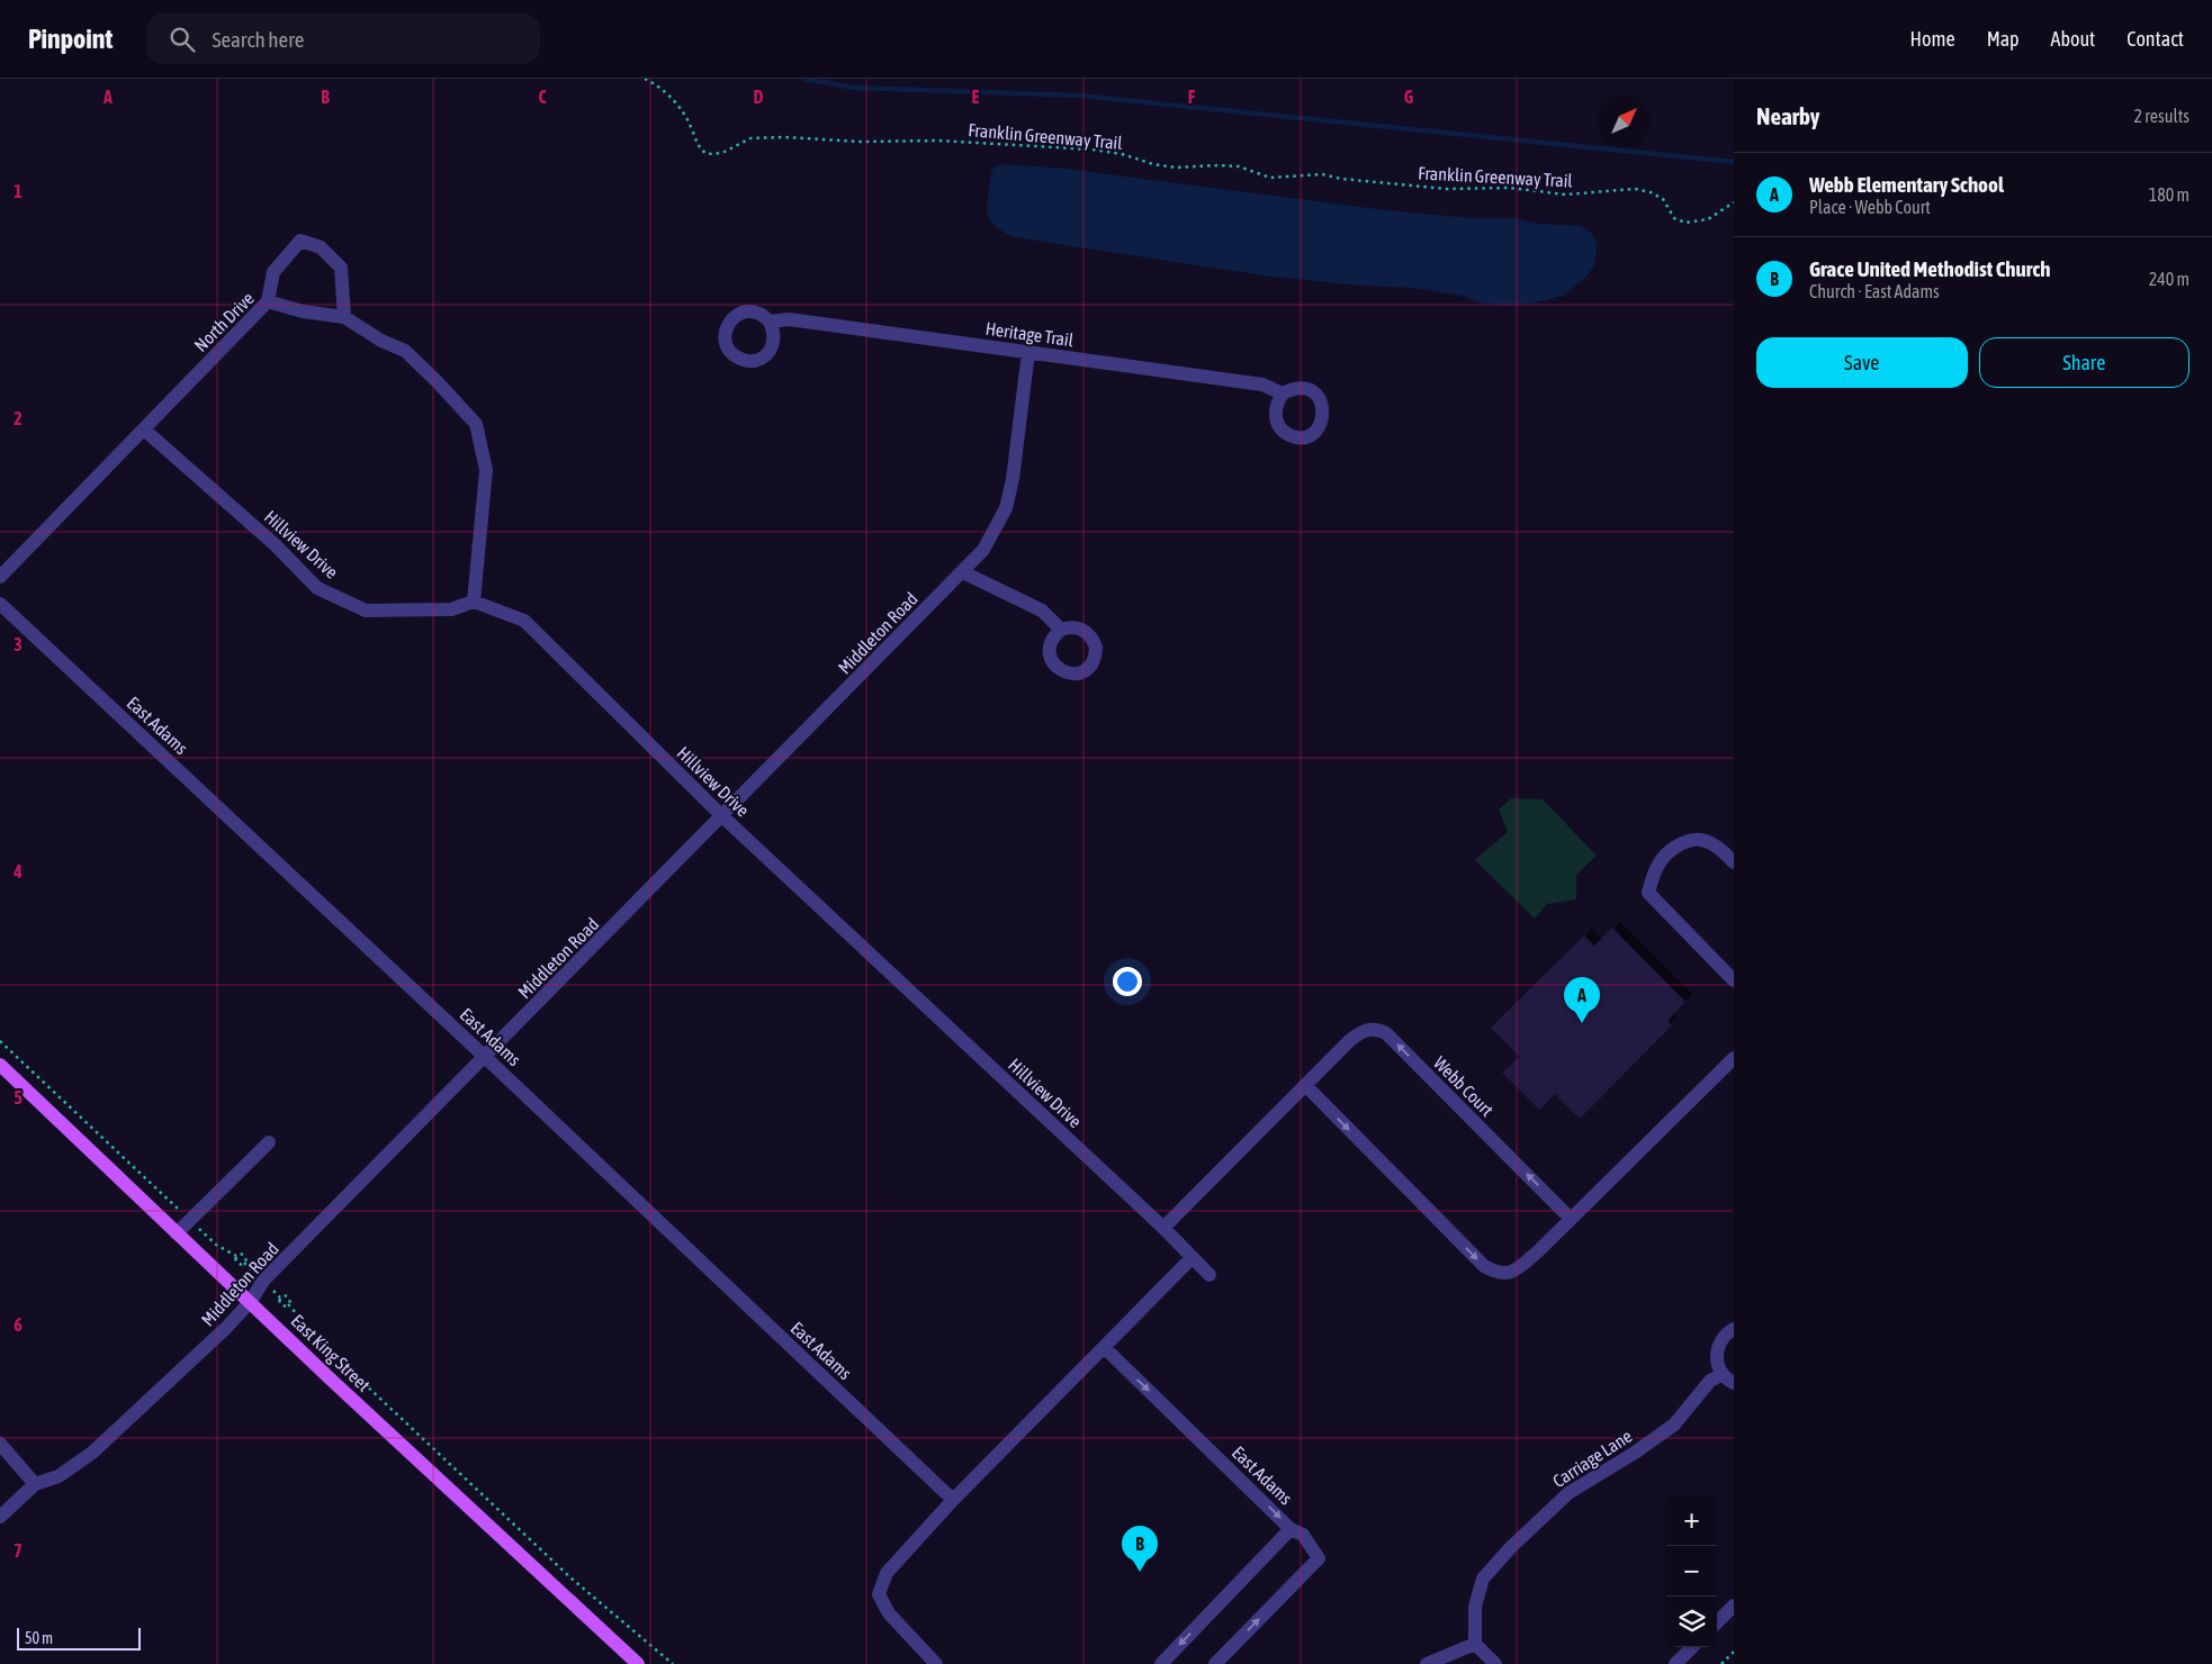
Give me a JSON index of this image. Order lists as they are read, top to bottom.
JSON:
{
  "streets": {
    "main road": ["East King Street"],
    "street": [
      "North Drive",
      "Heritage Trail",
      "Hillview Drive",
      "Middleton Road",
      "East Adams",
      "Webb Court",
      "Carriage Lane"
    ],
    "path": ["Franklin Greenway Trail"]
  },
  "crossings": [
    ["North Drive", "Hillview Drive"],
    ["Heritage Trail", "Middleton Road"],
    ["Hillview Drive", "Middleton Road"],
    ["Hillview Drive", "Webb Court"],
    ["Middleton Road", "East Adams"],
    ["Middleton Road", "East King Street"]
  ],
  "one_way": ["Webb Court"],
  "scale_bar": "50 m",
  "north": "top right",
  "page": {
    "header": "Pinpoint",
    "search": "Search here",
    "nav": [
      "Home",
      "Map",
      "About",
      "Contact"
    ],
    "heading": ["Nearby", "2 results"],
    "list": [
      {
        "mark": "A",
        "name": "Webb Elementary School",
        "note": "Place · Webb Court",
        "value": "180 m"
      },
      {
        "mark": "B",
        "name": "Grace United Methodist Church",
        "note": "Church · East Adams",
        "value": "240 m"
      }
    ],
    "buttons": ["Save", "Share"],
    "pins": ["A", "B"],
    "map_buttons": ["+", "−"],
    "scale": "50 m"
  },
  "grid": {
    "columns": [
      "A",
      "B",
      "C",
      "D",
      "E",
      "F",
      "G"
    ],
    "rows": [
      "1",
      "2",
      "3",
      "4",
      "5",
      "6",
      "7"
    ]
  }
}
